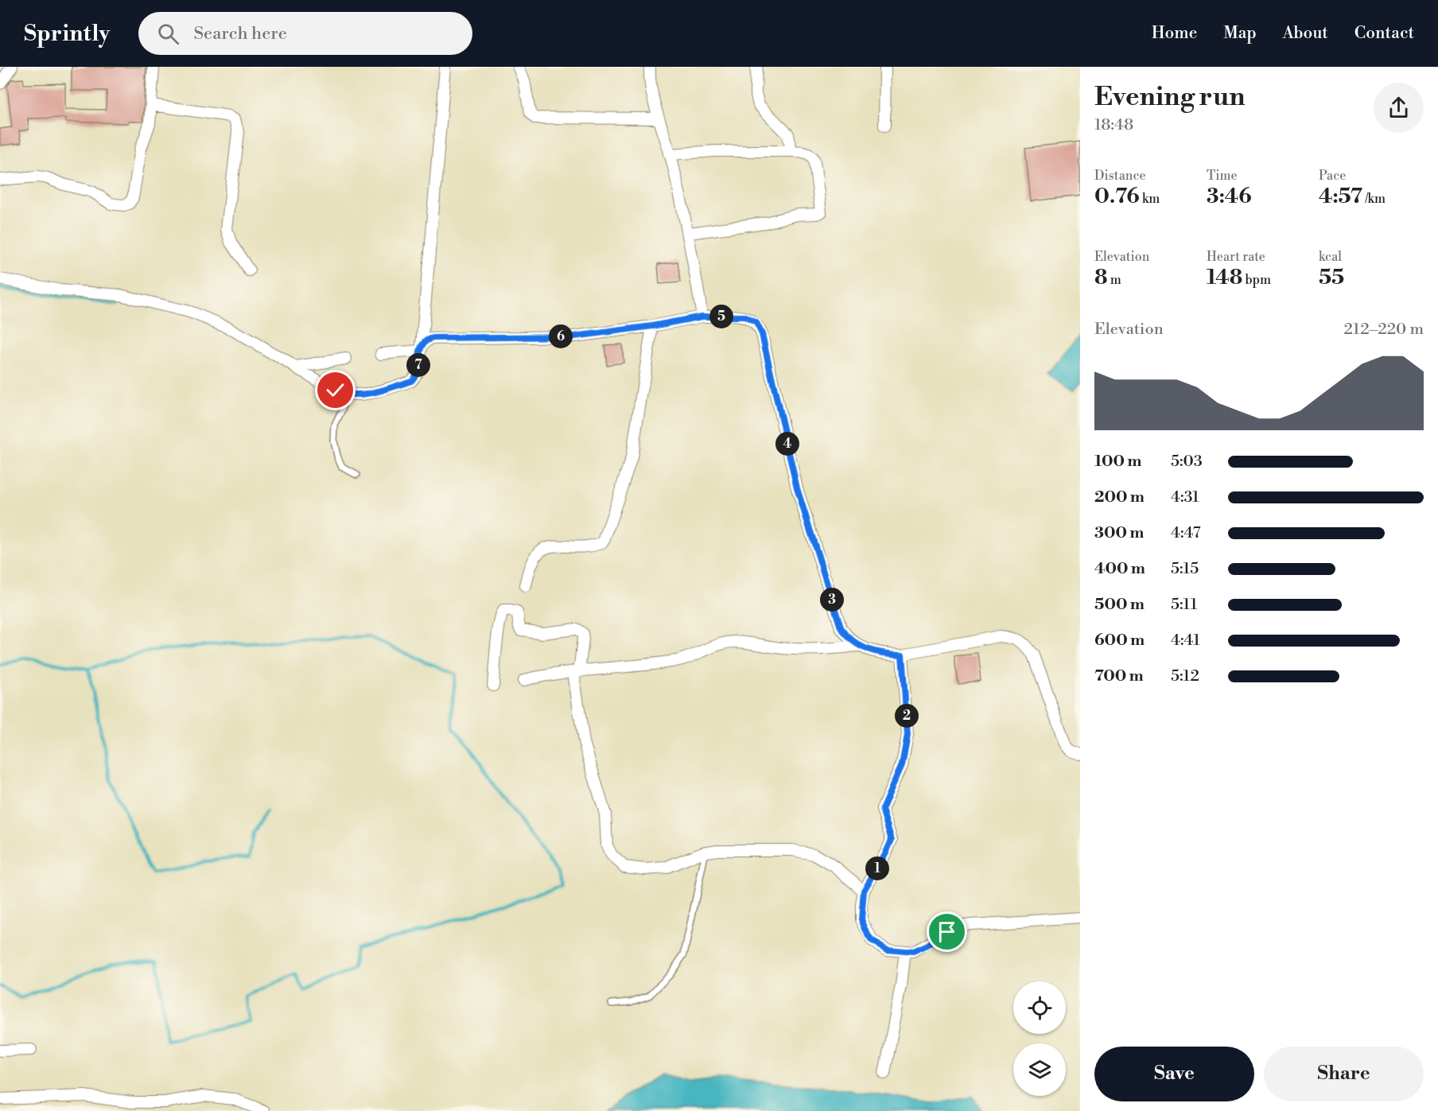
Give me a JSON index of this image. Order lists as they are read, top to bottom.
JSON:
{
  "page": {
    "header": "Sprintly",
    "search": "Search here",
    "nav": [
      "Home",
      "Map",
      "About",
      "Contact"
    ],
    "heading": ["Evening run", "18:48"],
    "stats": [
      ["Distance", "0.76 km"],
      ["Time", "3:46"],
      ["Pace", "4:57 /km"],
      ["Elevation", "8 m"],
      ["Heart rate", "148 bpm"],
      ["kcal", "55"]
    ],
    "pins": [
      "5",
      "6",
      "7",
      "4",
      "3",
      "2",
      "1"
    ],
    "chart": ["Elevation", "212–220 m"],
    "list": [
      {
        "name": "100 m",
        "note": "5:03"
      },
      {
        "name": "200 m",
        "note": "4:31"
      },
      {
        "name": "300 m",
        "note": "4:47"
      },
      {
        "name": "400 m",
        "note": "5:15"
      },
      {
        "name": "500 m",
        "note": "5:11"
      },
      {
        "name": "600 m",
        "note": "4:41"
      },
      {
        "name": "700 m",
        "note": "5:12"
      }
    ],
    "buttons": ["Save", "Share"]
  }
}
